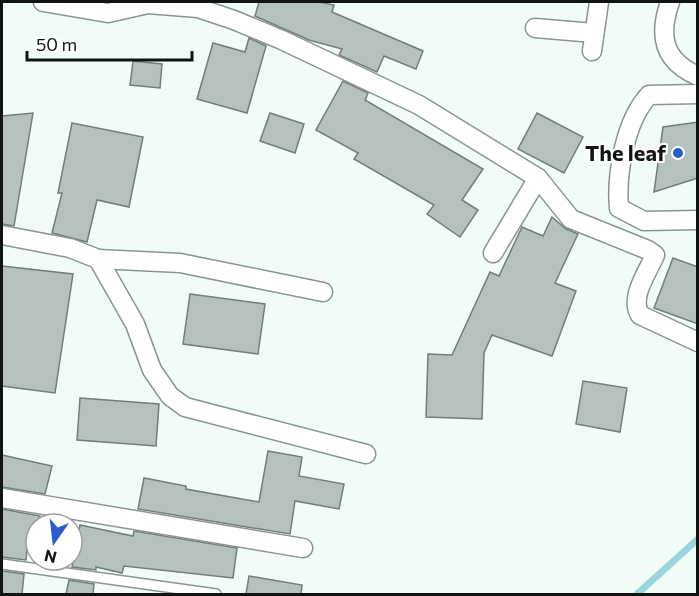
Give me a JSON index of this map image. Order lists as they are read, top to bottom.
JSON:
{
  "places": ["The leaf"],
  "scale_bar": "50 m",
  "north": "bottom"
}
